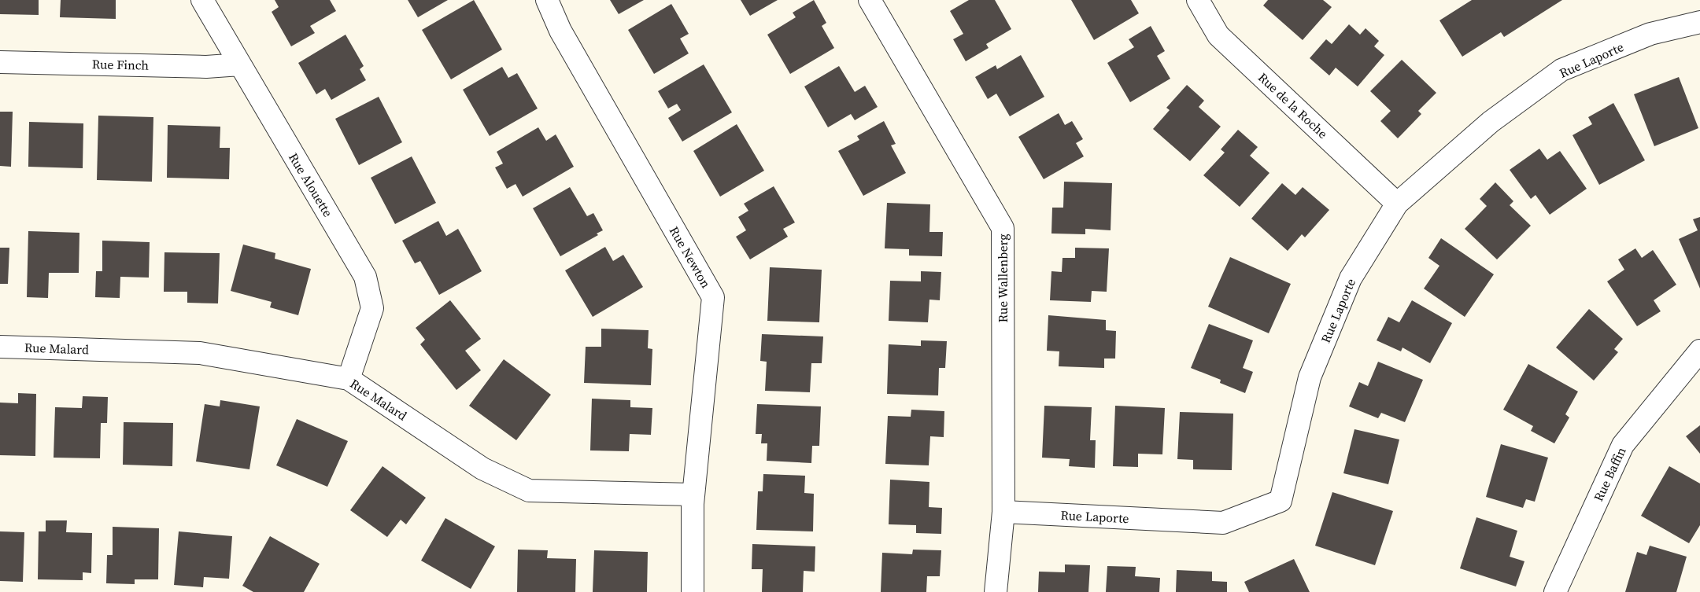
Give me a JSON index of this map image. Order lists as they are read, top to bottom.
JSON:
{
  "streets": {
    "street": [
      "Rue Laporte",
      "Rue Finch",
      "Rue de la Roche",
      "Rue Alouette",
      "Rue Newton",
      "Rue Wallenberg",
      "Rue Malard",
      "Rue Baffin"
    ]
  },
  "crossings": [
    ["Rue Laporte", "Rue de la Roche"],
    ["Rue Laporte", "Rue Wallenberg"],
    ["Rue Finch", "Rue Alouette"],
    ["Rue Alouette", "Rue Malard"],
    ["Rue Newton", "Rue Malard"]
  ]
}
